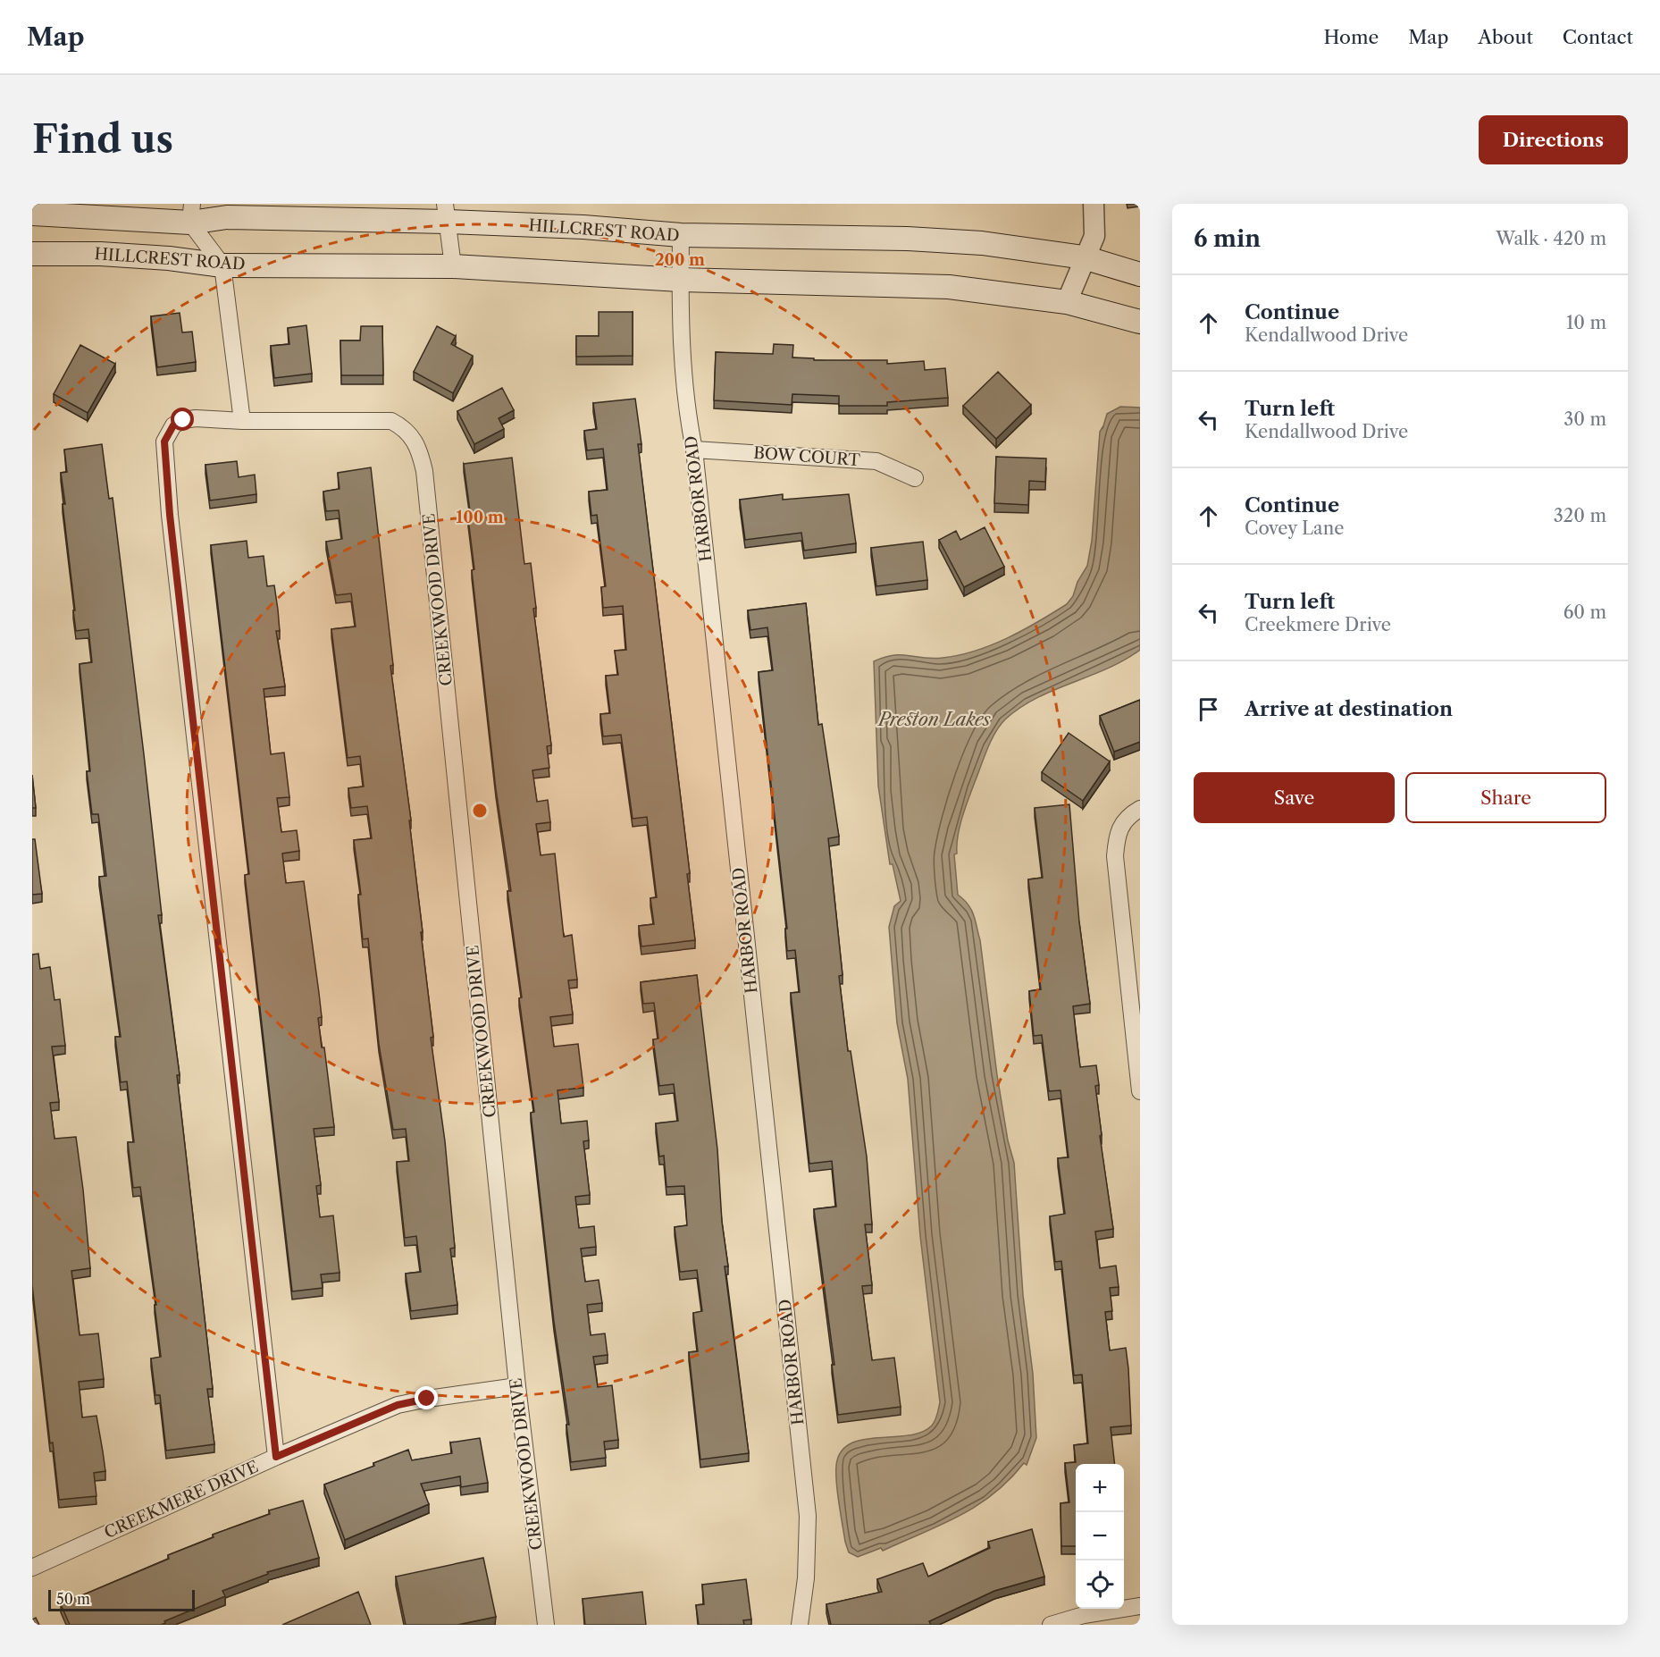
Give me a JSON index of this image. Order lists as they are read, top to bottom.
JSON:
{
  "streets": {
    "main road": ["HILLCREST ROAD"],
    "street": [
      "BOW COURT",
      "HARBOR ROAD",
      "CREEKWOOD DRIVE",
      "CREEKMERE DRIVE"
    ]
  },
  "crossings": [
    ["HILLCREST ROAD", "HARBOR ROAD"],
    ["BOW COURT", "HARBOR ROAD"],
    ["CREEKWOOD DRIVE", "CREEKMERE DRIVE"]
  ],
  "water": ["Preston Lakes"],
  "scale_bar": "50 m",
  "page": {
    "header": "Map",
    "nav": [
      "Home",
      "Map",
      "About",
      "Contact"
    ],
    "buttons": [
      "Directions",
      ["Save", "Share"]
    ],
    "title": "Find us",
    "heading": ["6 min", "Walk · 420 m"],
    "list": [
      ["Continue", "Kendallwood Drive", "10 m"],
      ["Turn left", "Kendallwood Drive", "30 m"],
      ["Continue", "Covey Lane", "320 m"],
      ["Turn left", "Creekmere Drive", "60 m"],
      "Arrive at destination"
    ],
    "map_buttons": ["+", "−"],
    "scale": "50 m"
  },
  "rings": ["200 m", "100 m"]
}
